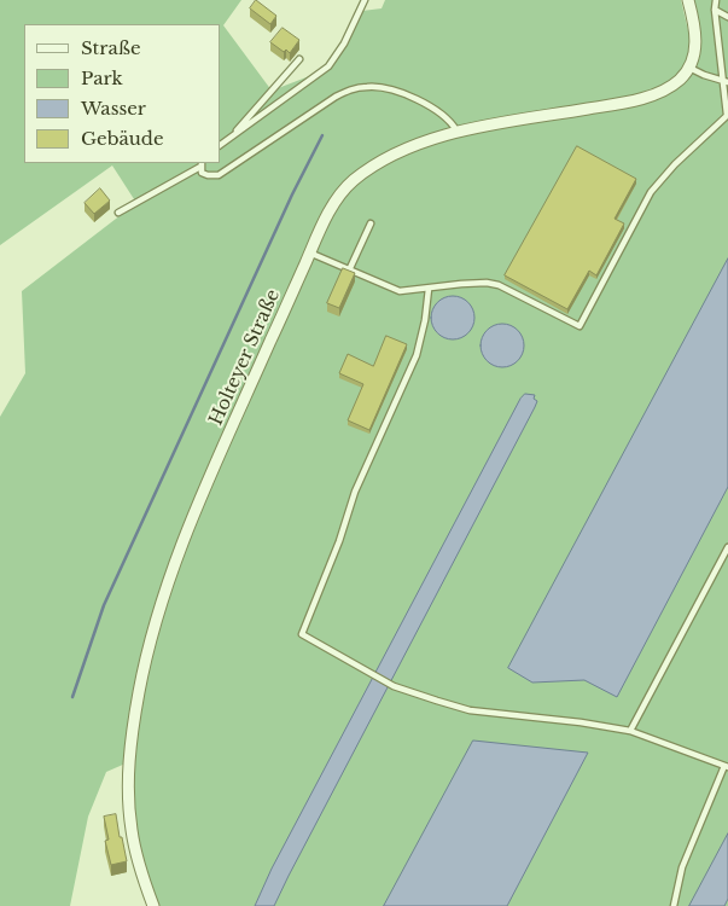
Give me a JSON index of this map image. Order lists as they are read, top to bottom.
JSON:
{
  "streets": {
    "street": ["Holteyer Straße"]
  },
  "legend": [
    "Straße",
    "Park",
    "Wasser",
    "Gebäude"
  ]
}
